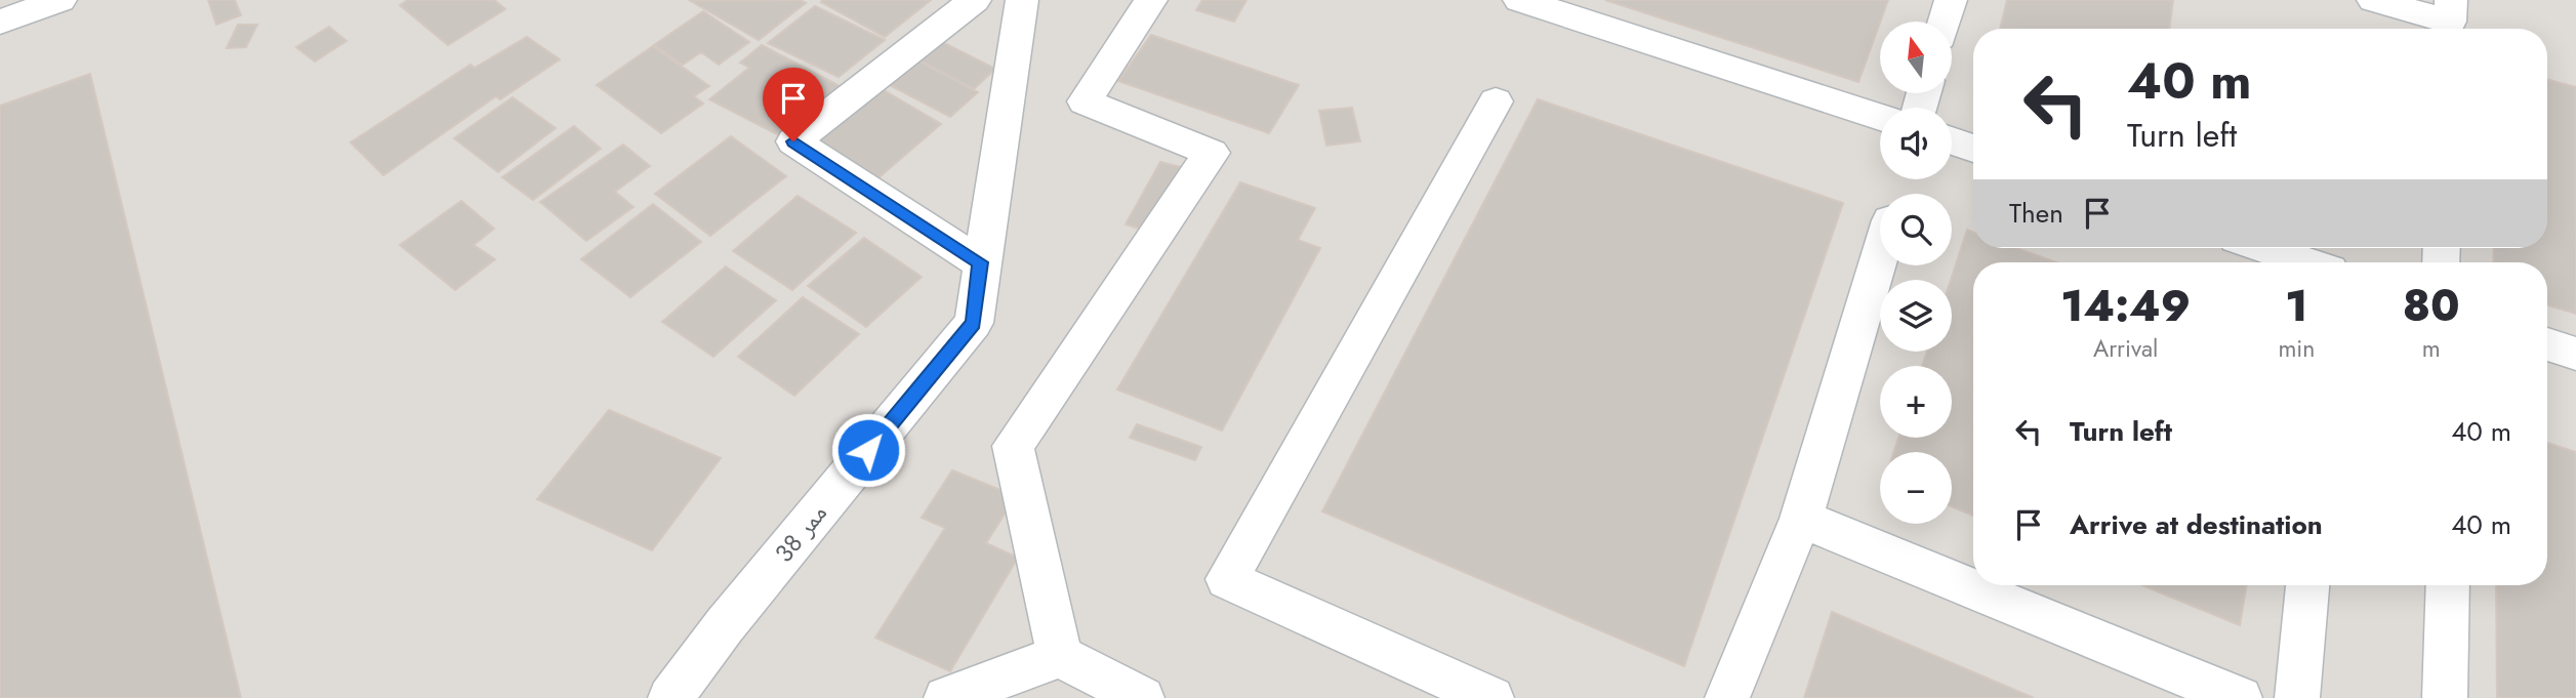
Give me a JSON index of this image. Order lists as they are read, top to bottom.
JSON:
{
  "streets": {
    "street": ["ممر 38"]
  },
  "north": "top",
  "page": {
    "map_buttons": ["+", "−"],
    "turn": ["40 m", "Turn left"],
    "then": "Then",
    "eta": [
      "14:49",
      "Arrival",
      "1",
      "min",
      "80",
      "m"
    ],
    "list": [
      {
        "name": "Turn left",
        "value": "40 m"
      },
      {
        "name": "Arrive at destination",
        "value": "40 m"
      }
    ]
  }
}
